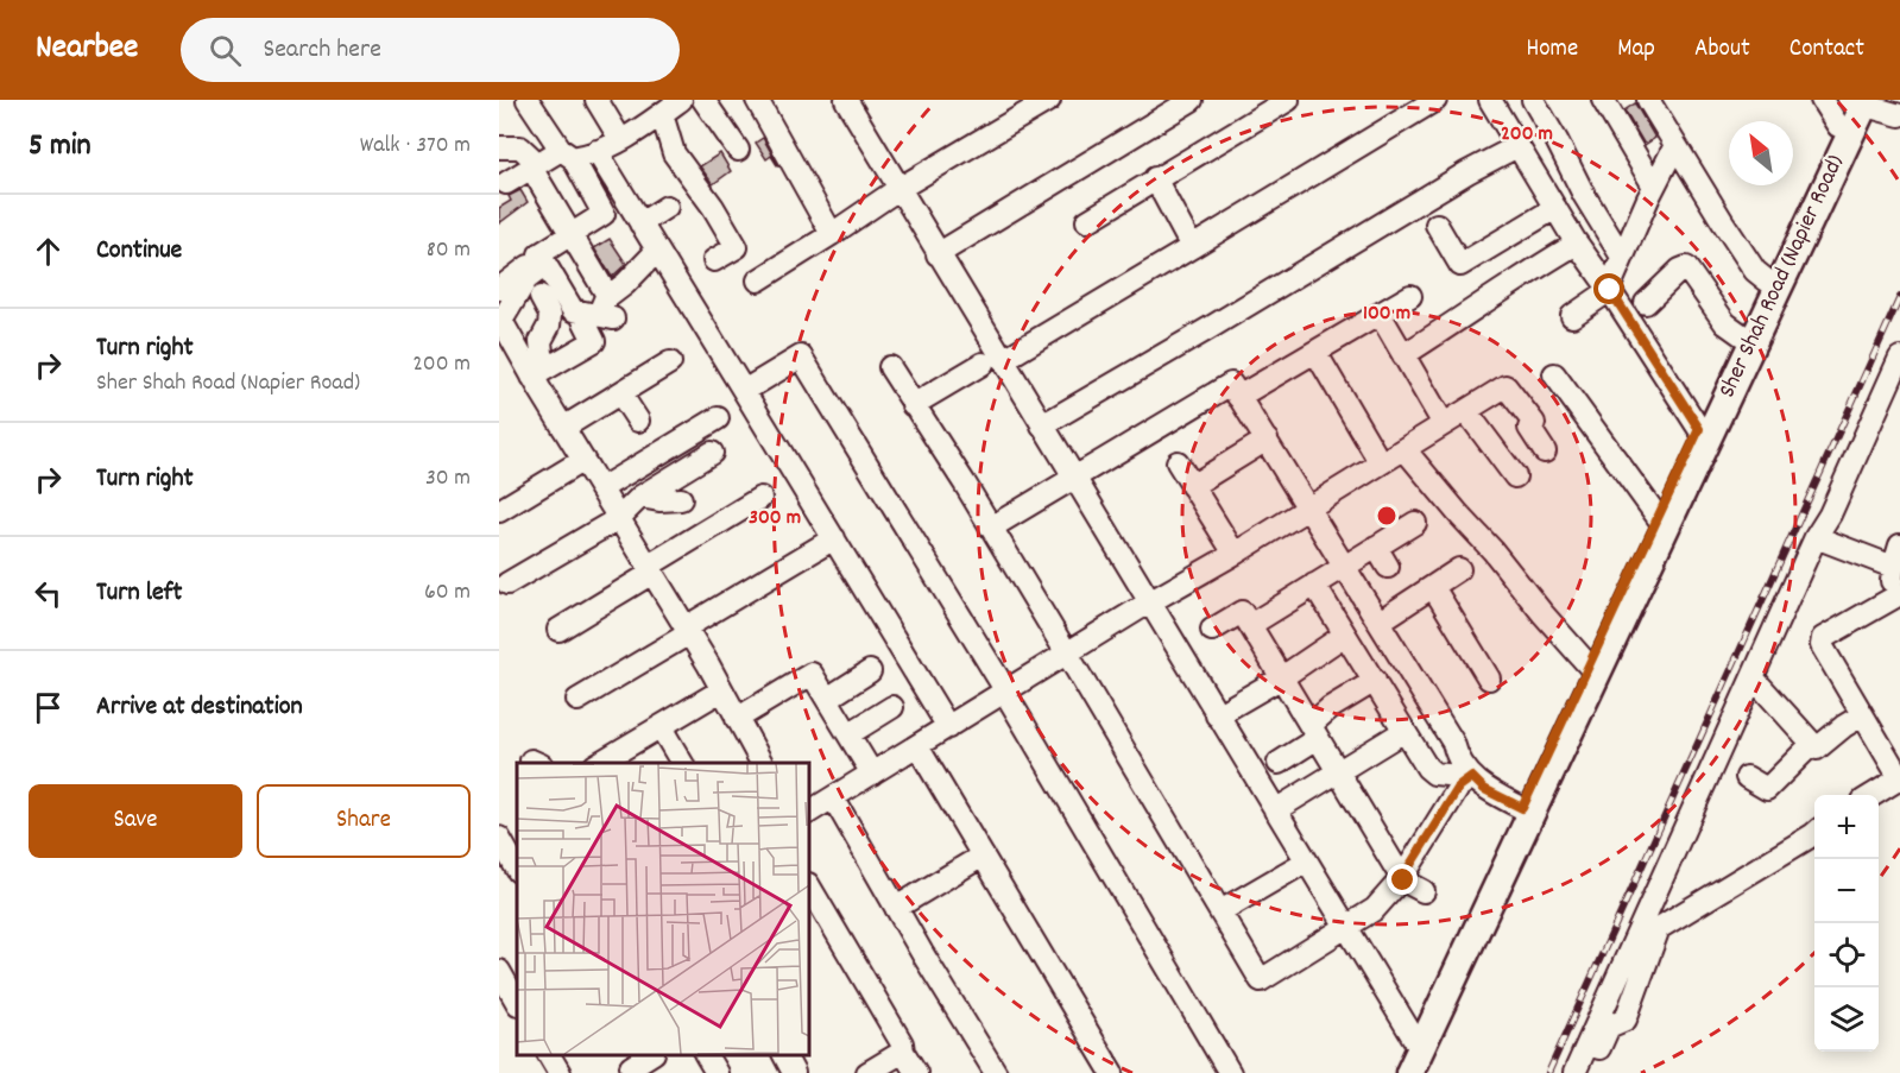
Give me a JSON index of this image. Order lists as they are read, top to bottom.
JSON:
{
  "streets": {
    "main road": ["Sher Shah Road (Napier Road)"]
  },
  "north": "top left",
  "page": {
    "header": "Nearbee",
    "search": "Search here",
    "nav": [
      "Home",
      "Map",
      "About",
      "Contact"
    ],
    "heading": ["5 min", "Walk · 370 m"],
    "list": [
      ["Continue", "80 m"],
      ["Turn right", "Sher Shah Road (Napier Road)", "200 m"],
      ["Turn right", "30 m"],
      ["Turn left", "60 m"],
      "Arrive at destination"
    ],
    "buttons": ["Save", "Share"],
    "map_buttons": ["+", "−"]
  },
  "rings": ["200 m", "100 m", "300 m"]
}
